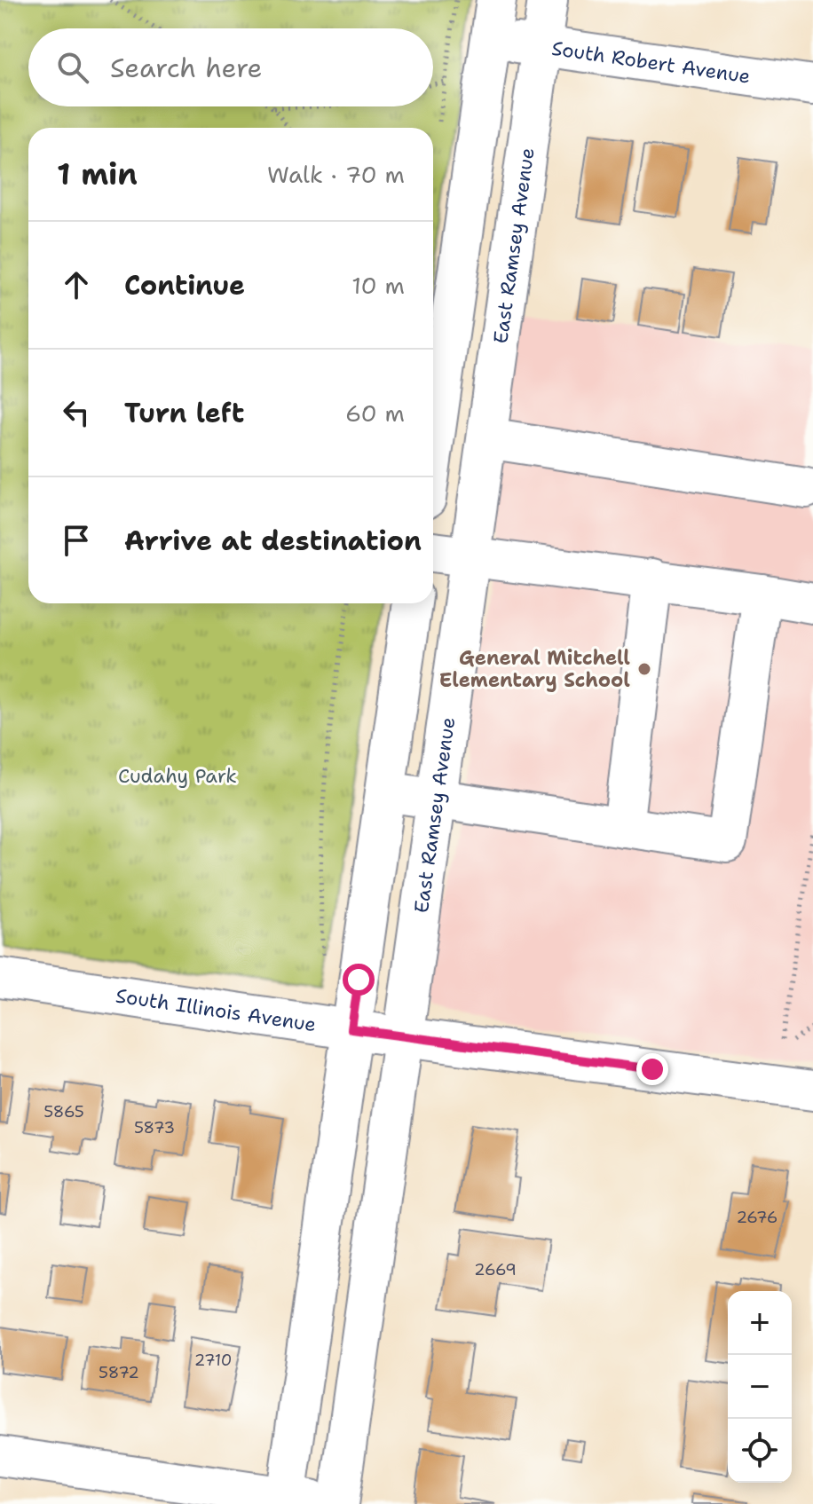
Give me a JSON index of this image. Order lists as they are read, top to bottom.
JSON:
{
  "streets": {
    "street": ["South Robert Avenue", "East Ramsey Avenue", "South Illinois Avenue"]
  },
  "crossings": [
    ["South Robert Avenue", "East Ramsey Avenue"],
    ["East Ramsey Avenue", "South Illinois Avenue"]
  ],
  "parks": ["Cudahy Park"],
  "places": ["General Mitchell Elementary School"],
  "house_numbers": [
    "5865",
    "5873",
    "2676",
    "2669",
    "2710",
    "5872"
  ],
  "page": {
    "search": "Search here",
    "heading": ["1 min", "Walk · 70 m"],
    "list": [
      ["Continue", "10 m"],
      ["Turn left", "60 m"],
      "Arrive at destination"
    ],
    "map_buttons": ["+", "−"]
  }
}
